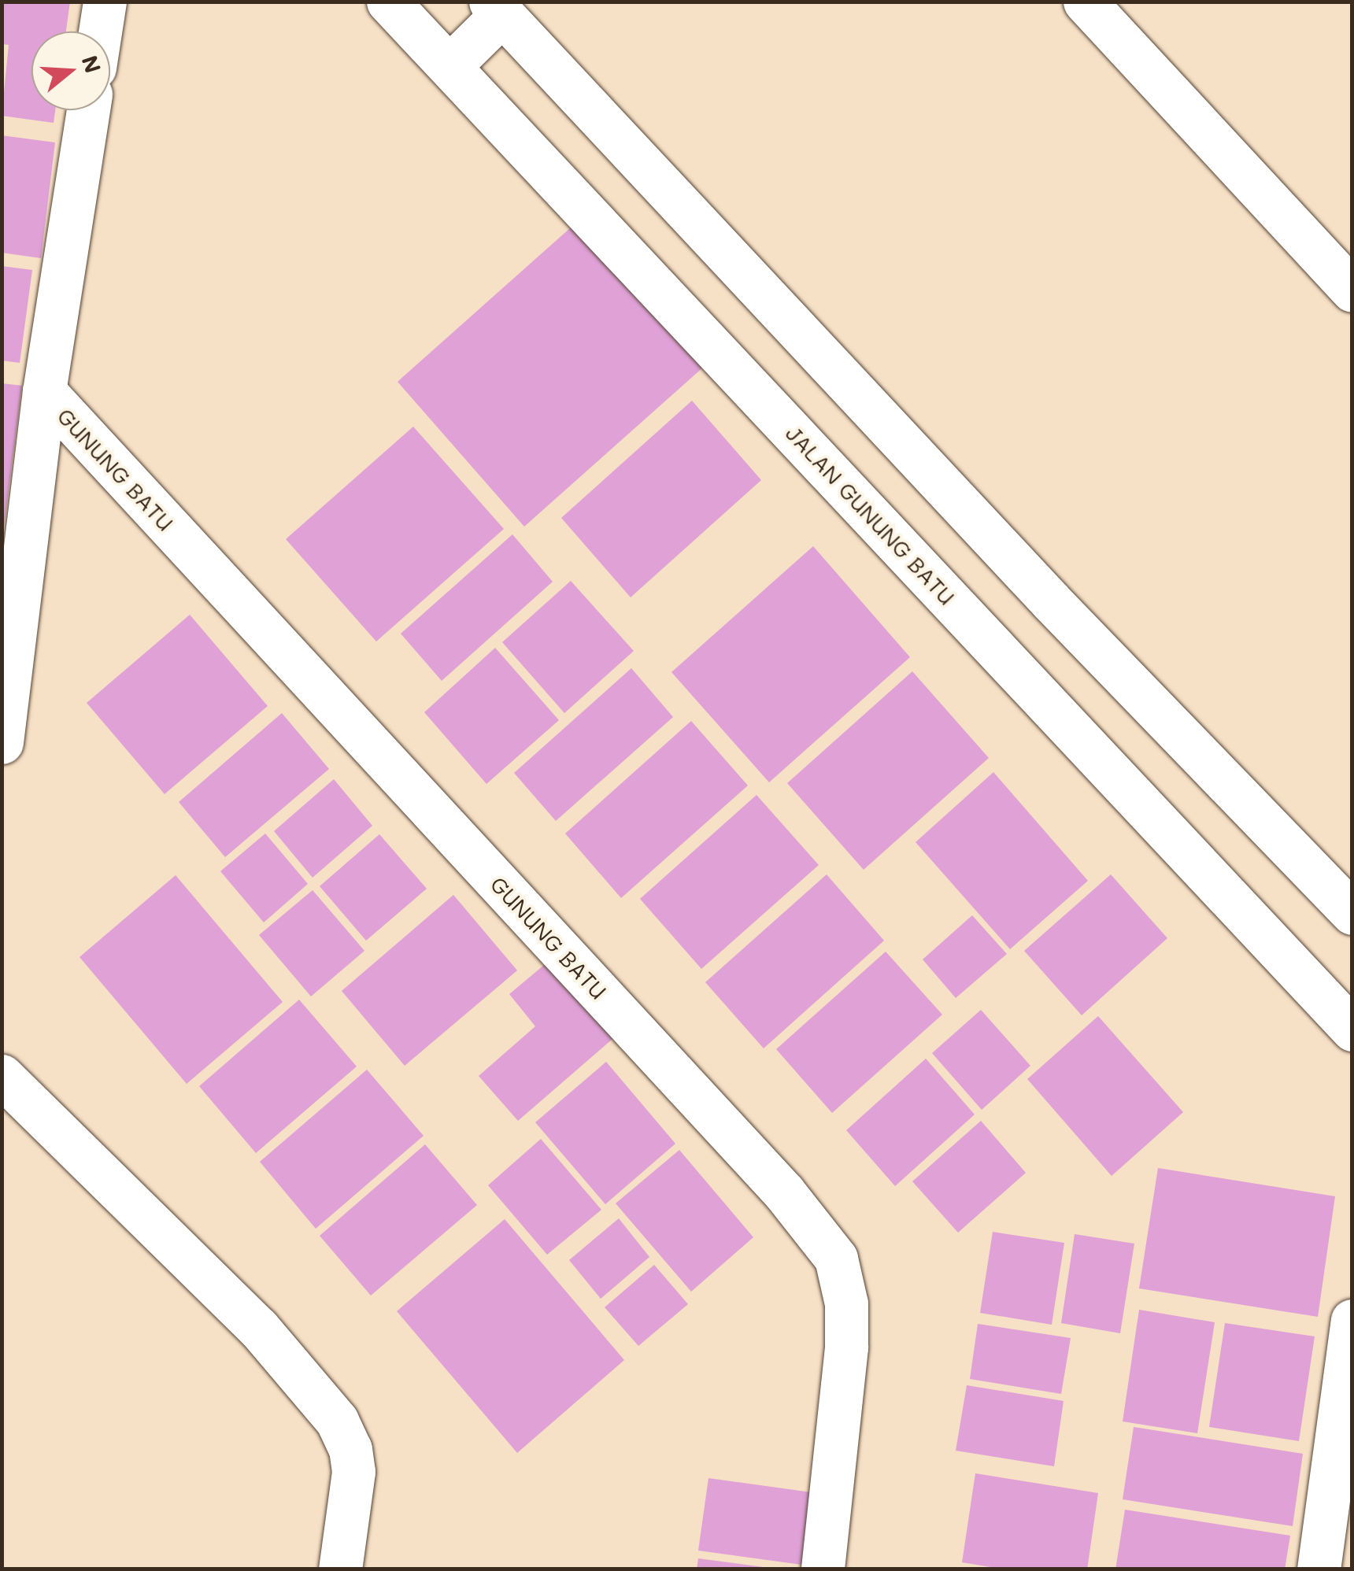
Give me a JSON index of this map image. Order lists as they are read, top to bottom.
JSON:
{
  "streets": {
    "street": ["GUNUNG BATU", "JALAN GUNUNG BATU"]
  },
  "north": "right"
}
